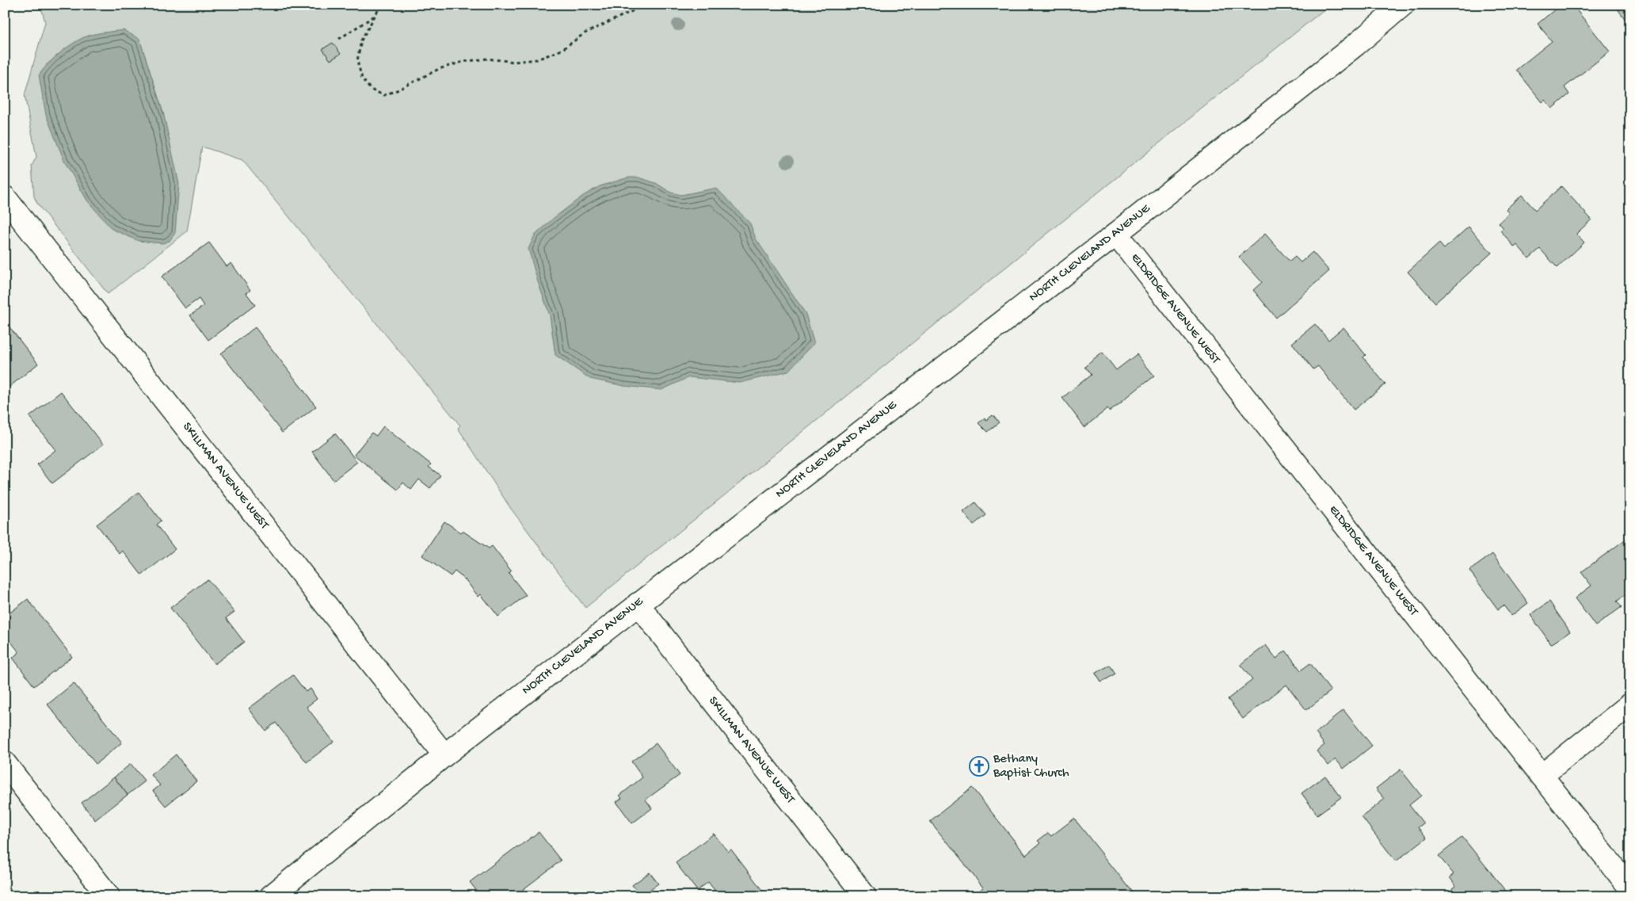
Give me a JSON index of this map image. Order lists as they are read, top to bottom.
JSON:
{
  "streets": {
    "street": ["NORTH CLEVELAND AVENUE", "ELDRIDGE AVENUE WEST", "SKILLMAN AVENUE WEST"]
  },
  "crossings": [
    ["NORTH CLEVELAND AVENUE", "ELDRIDGE AVENUE WEST"],
    ["NORTH CLEVELAND AVENUE", "SKILLMAN AVENUE WEST"]
  ],
  "places": {
    "church": ["Bethany Baptist Church"]
  }
}
